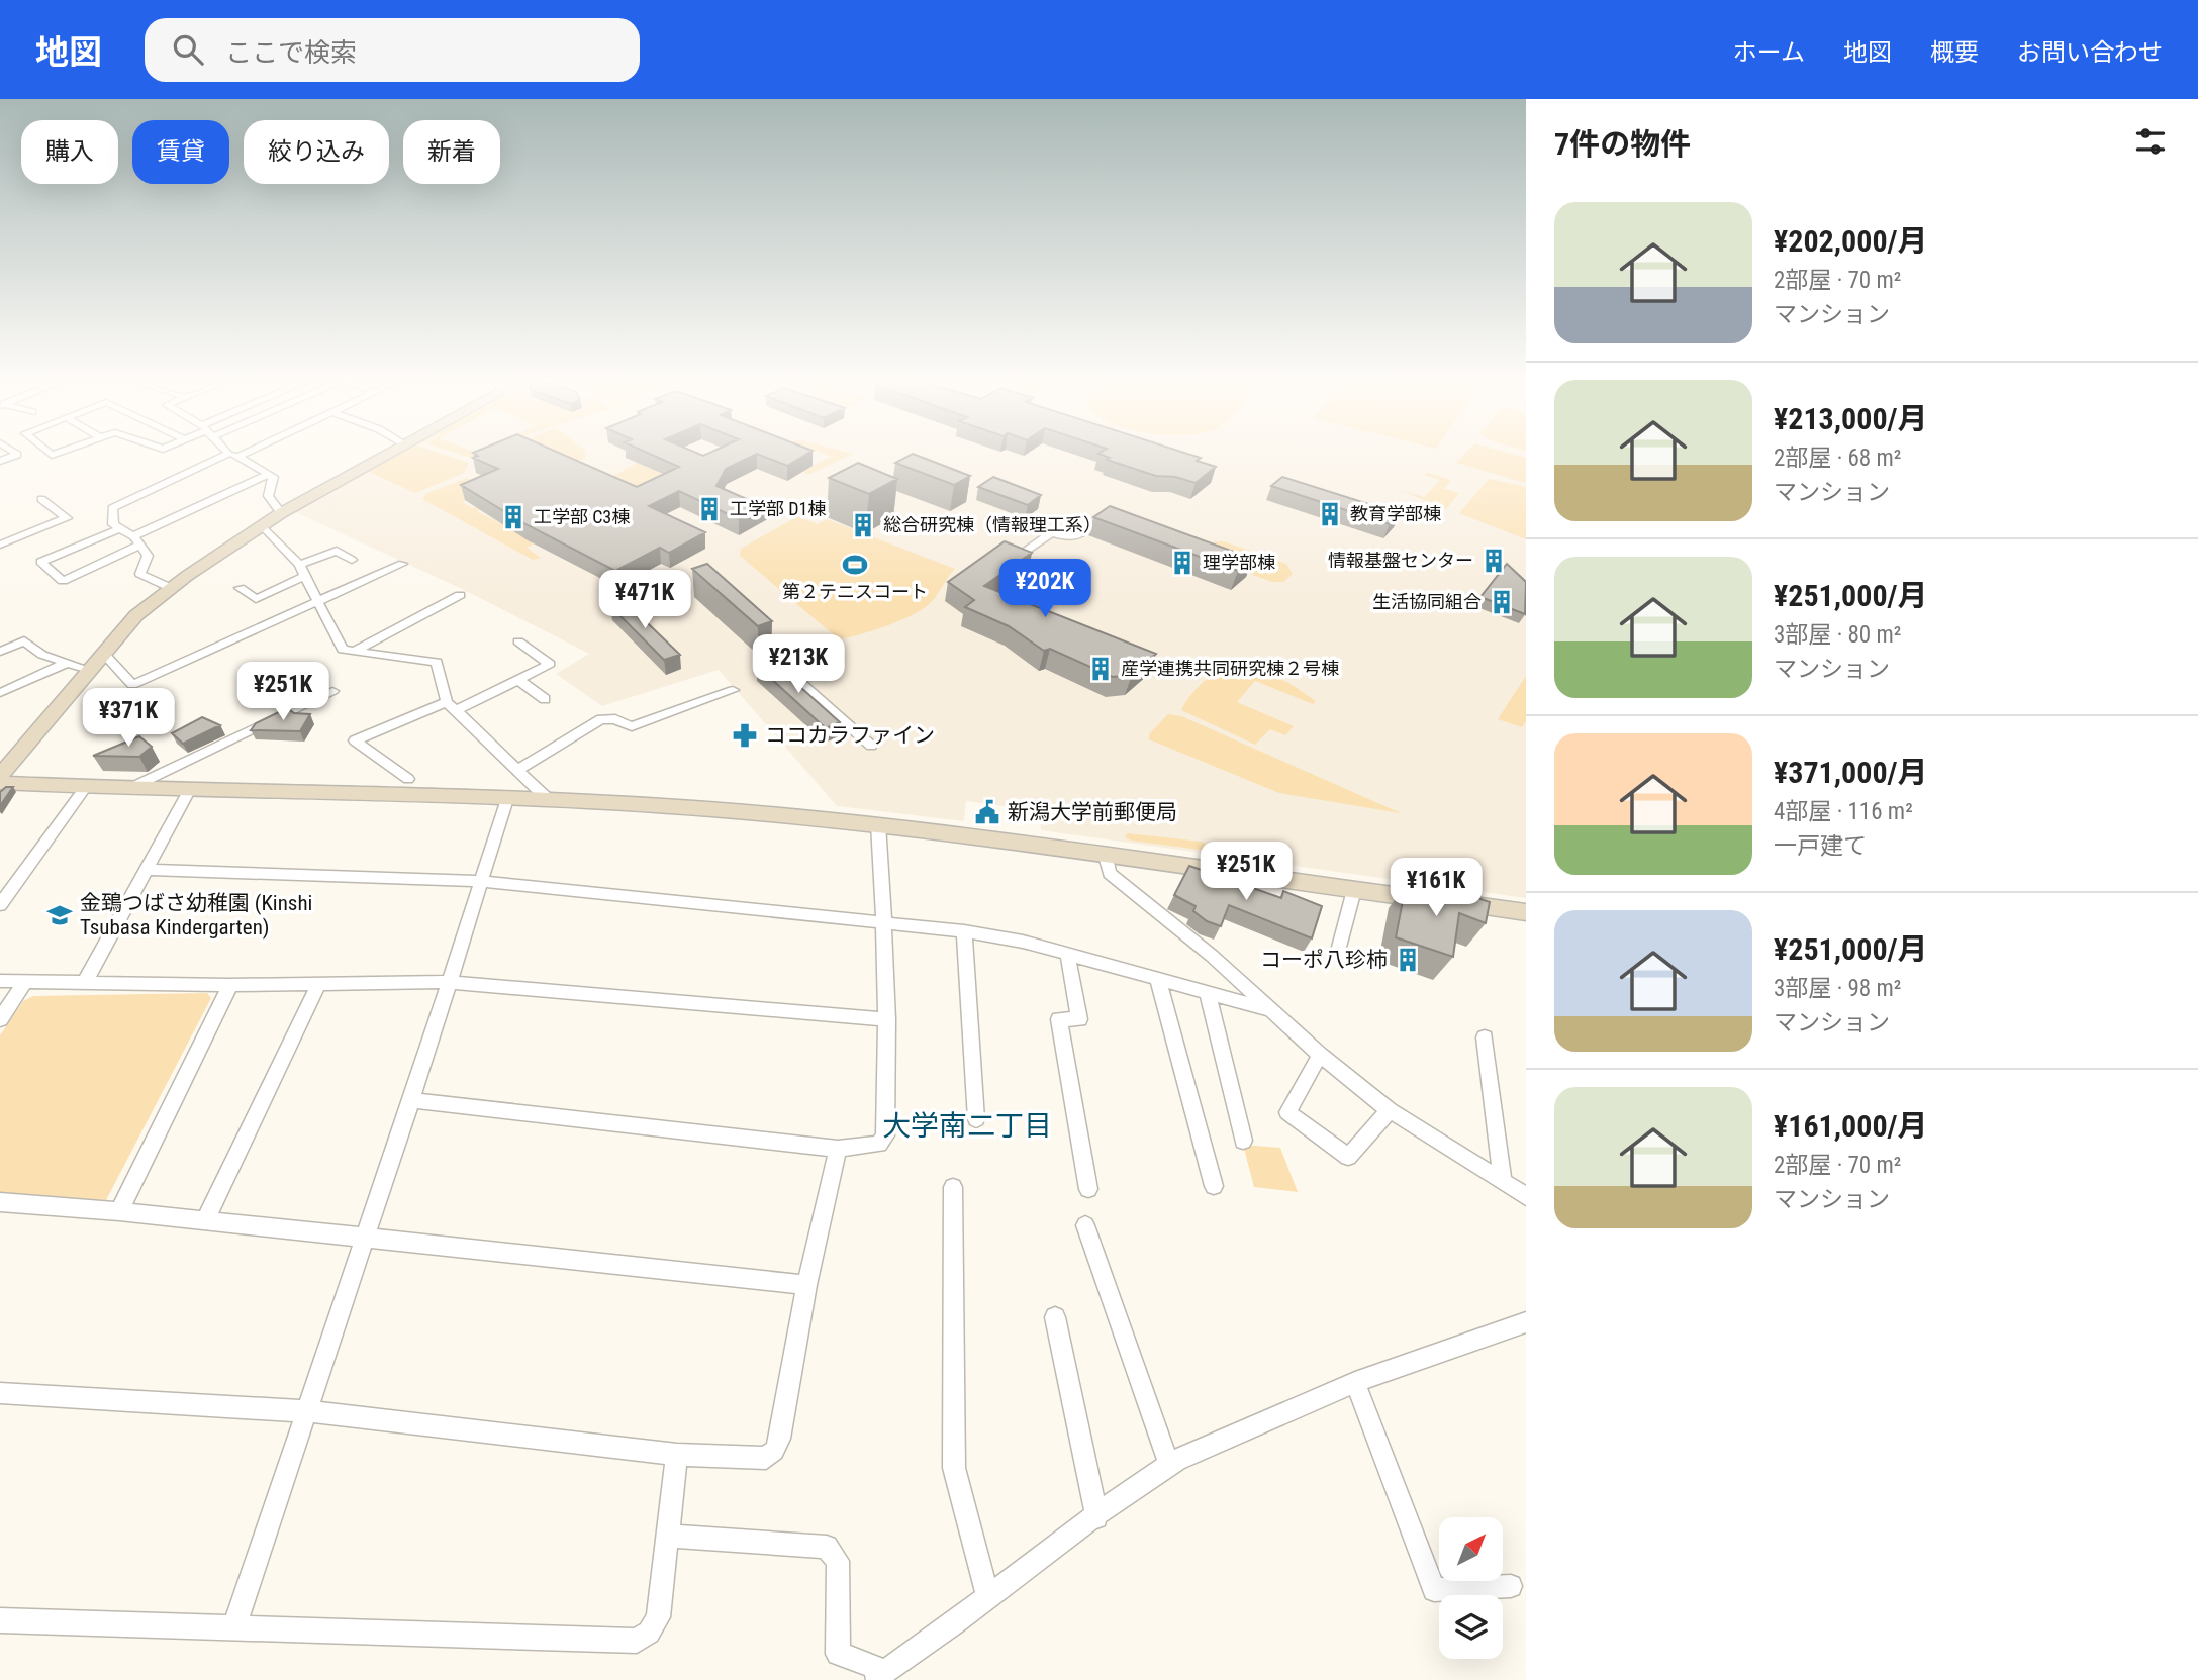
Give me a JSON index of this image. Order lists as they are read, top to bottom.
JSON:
{
  "districts": ["大学南二丁目"],
  "places": {
    "building": [
      "工学部 D1棟",
      "教育学部棟",
      "工学部 C3棟",
      "総合研究棟（情報理工系）",
      "情報基盤センター",
      "理学部棟",
      "生活協同組合",
      "産学連携共同研究棟２号棟",
      "コーポ八珍柿"
    ],
    "sports": ["第２テニスコート"],
    "pharmacy": ["ココカラファイン"],
    "public building": ["新潟大学前郵便局"],
    "school or university": ["金鵄つばさ幼稚園 (Kinshi Tsubasa Kindergarten)"]
  },
  "north": "top right",
  "page": {
    "header": "地図",
    "search": "ここで検索",
    "nav": [
      "ホーム",
      "地図",
      "概要",
      "お問い合わせ"
    ],
    "heading": "7件の物件",
    "chip": [
      "購入",
      "賃貸",
      "絞り込み",
      "新着"
    ],
    "list": [
      {
        "name": "¥202,000/月",
        "note": "2部屋 · 70 m² · マンション"
      },
      {
        "name": "¥213,000/月",
        "note": "2部屋 · 68 m² · マンション"
      },
      {
        "name": "¥251,000/月",
        "note": "3部屋 · 80 m² · マンション"
      },
      {
        "name": "¥371,000/月",
        "note": "4部屋 · 116 m² · 一戸建て"
      },
      {
        "name": "¥251,000/月",
        "note": "3部屋 · 98 m² · マンション"
      },
      {
        "name": "¥161,000/月",
        "note": "2部屋 · 70 m² · マンション"
      }
    ],
    "price": [
      "¥202K",
      "¥471K",
      "¥213K",
      "¥251K",
      "¥371K",
      "¥251K",
      "¥161K"
    ]
  }
}
